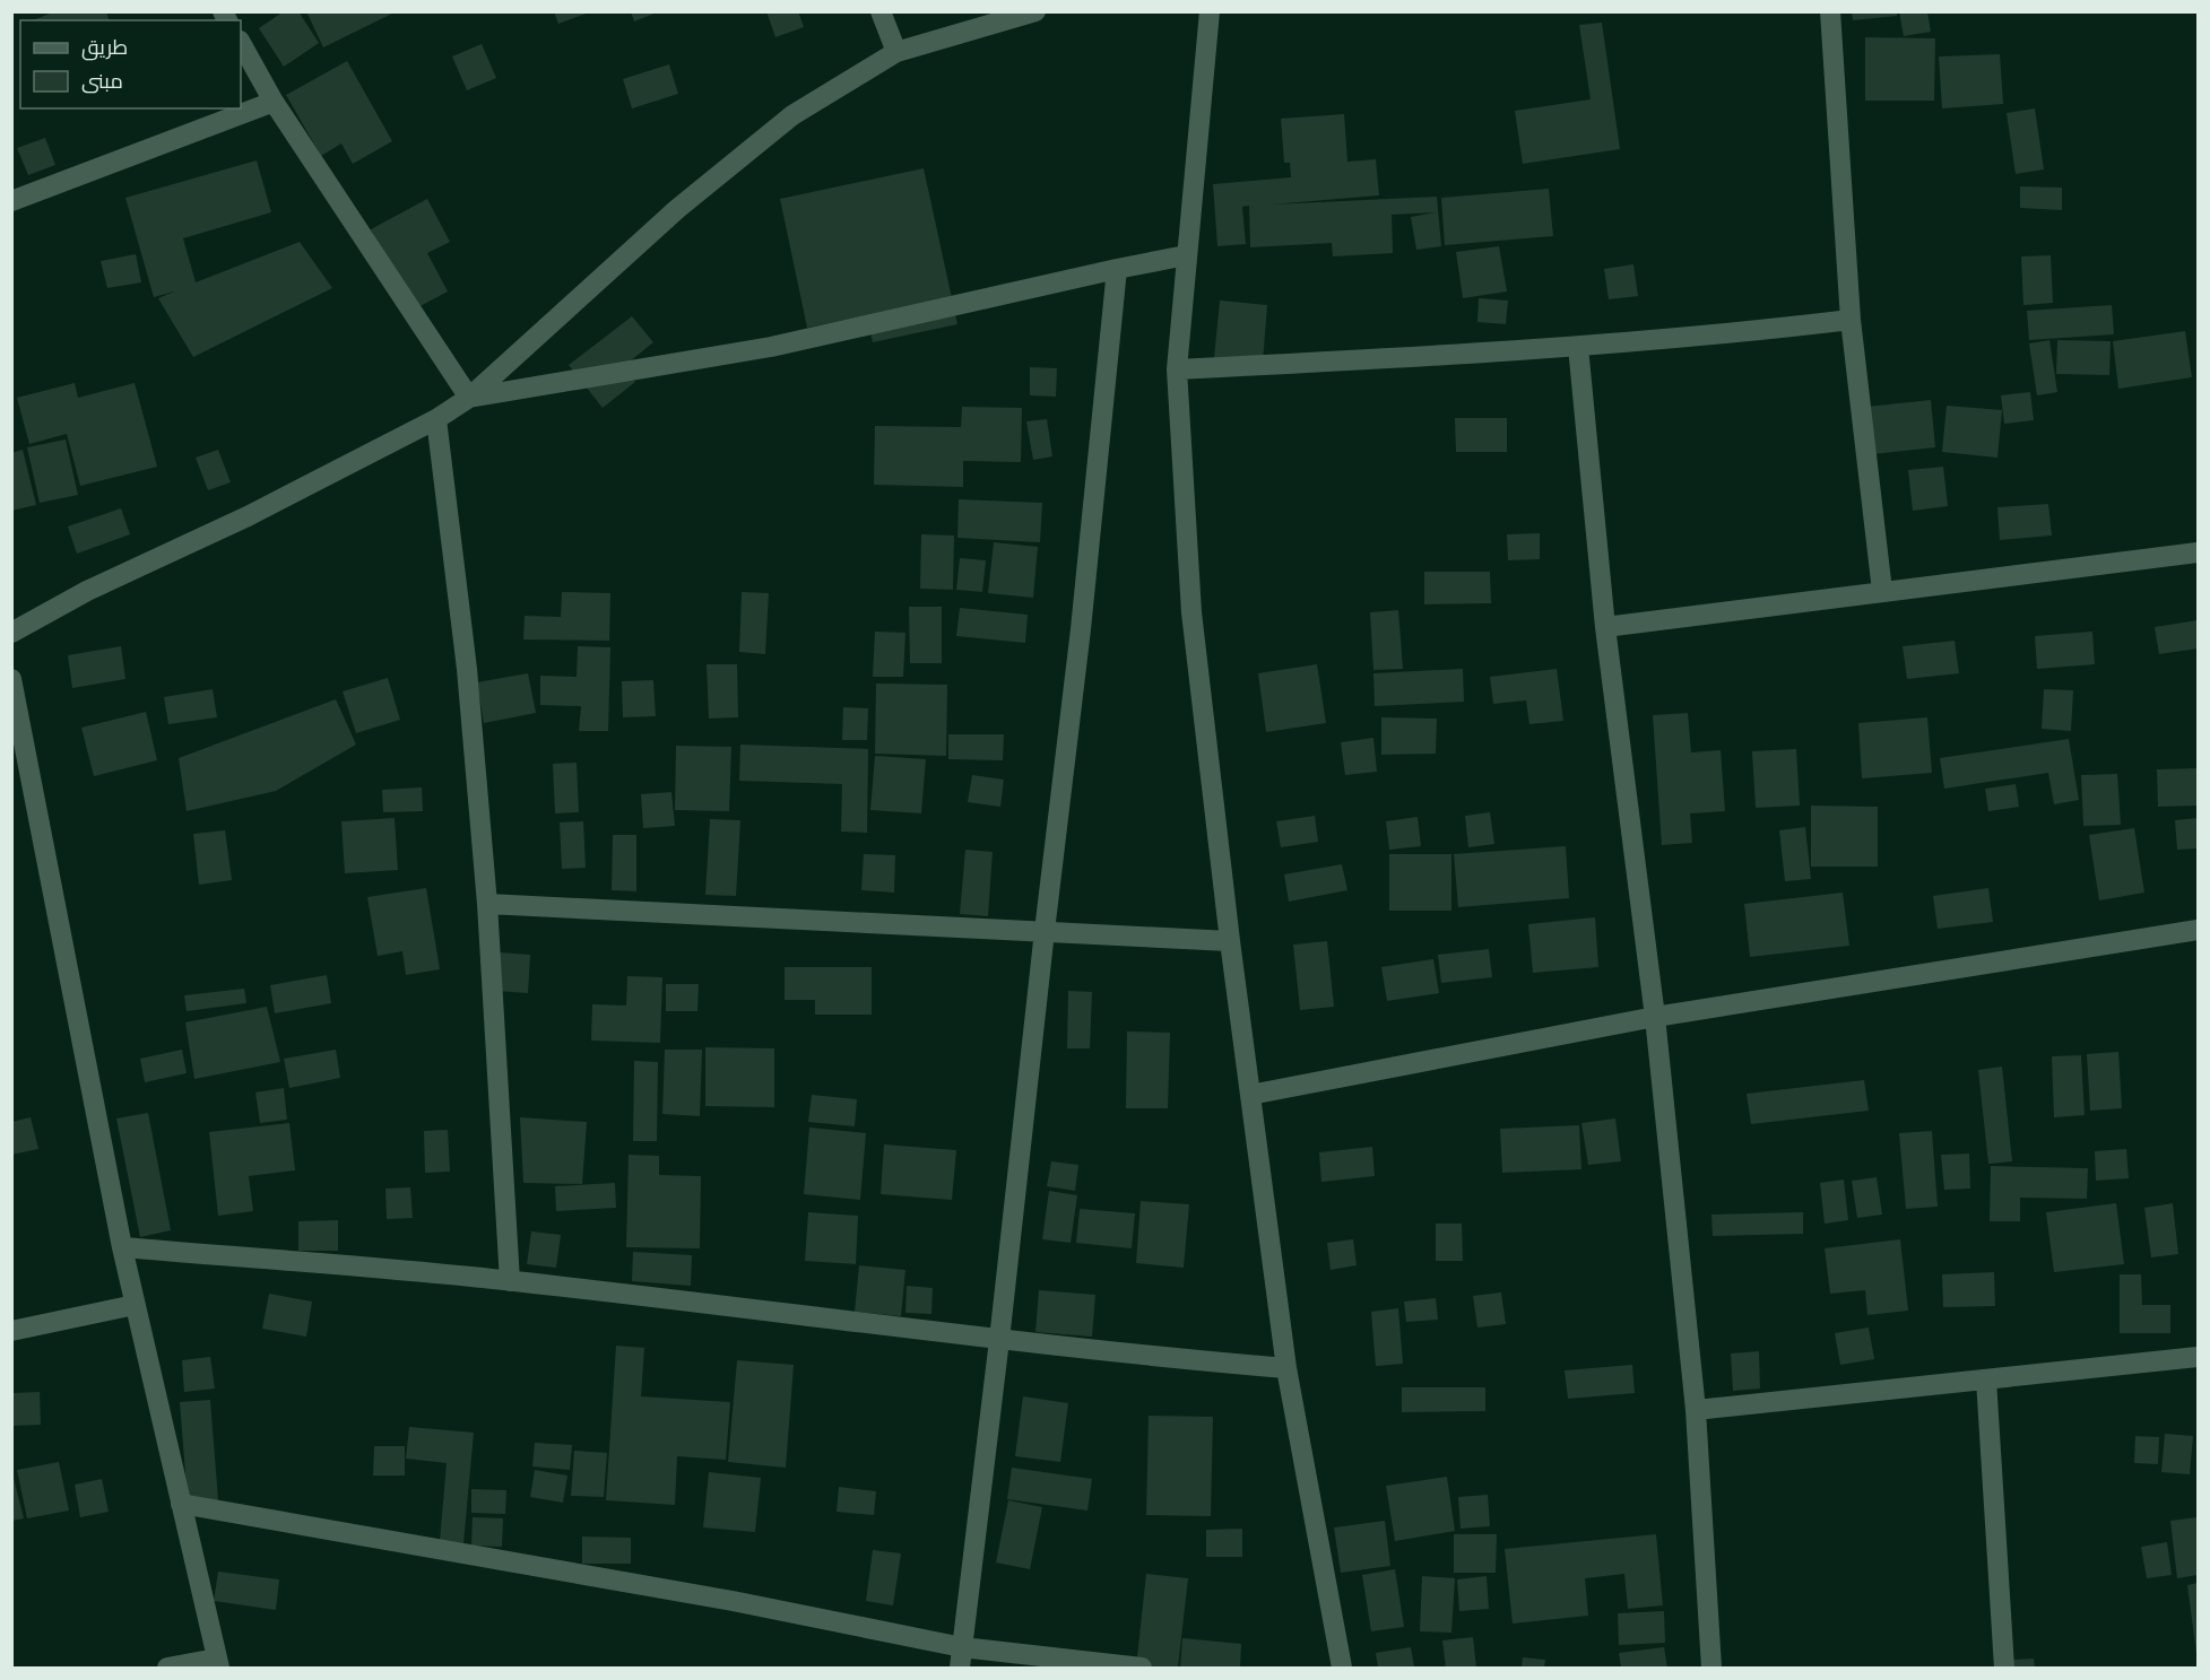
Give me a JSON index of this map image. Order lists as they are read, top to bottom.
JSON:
{
  "legend": ["طريق", "مبنى"]
}
